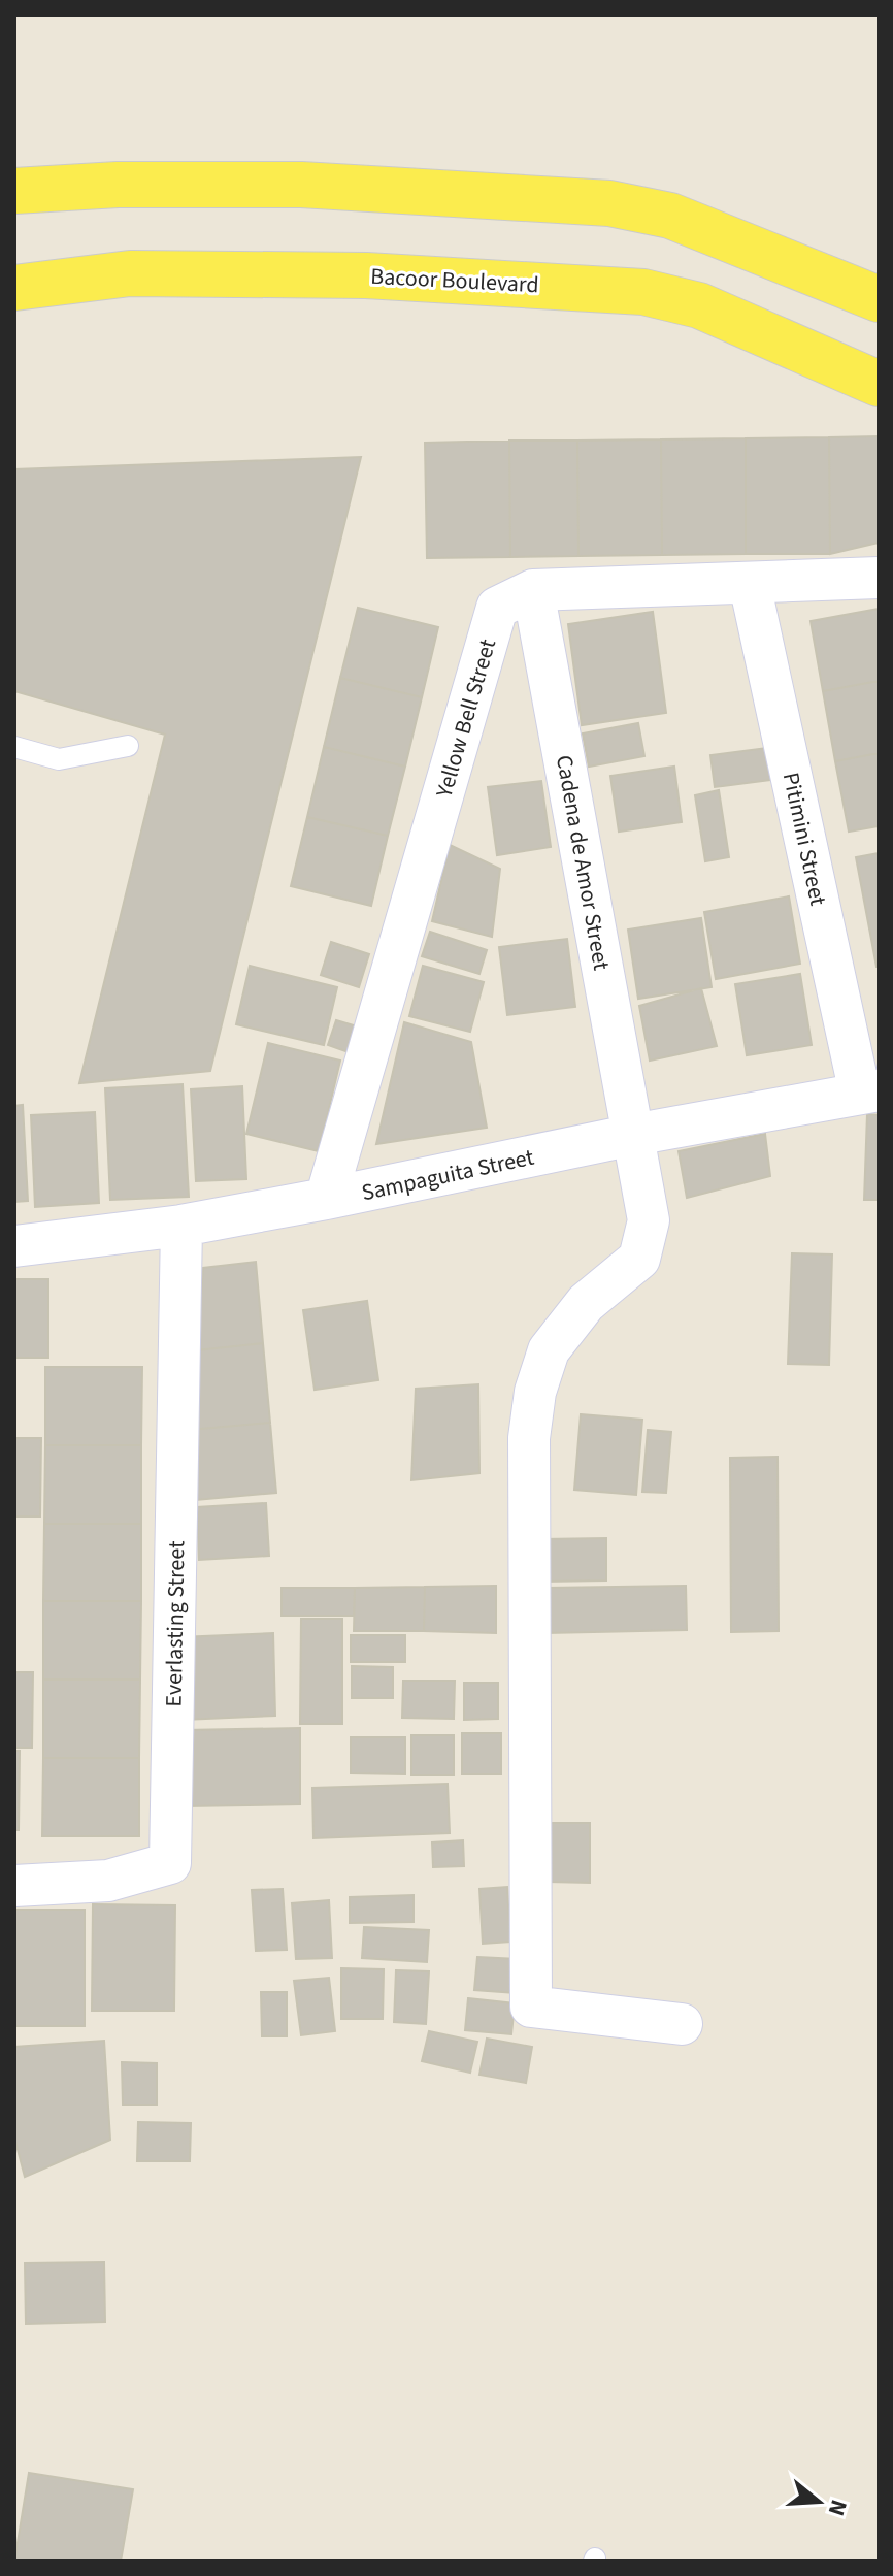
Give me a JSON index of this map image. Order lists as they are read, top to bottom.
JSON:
{
  "streets": {
    "main road": ["Bacoor Boulevard"],
    "street": [
      "Yellow Bell Street",
      "Pitimini Street",
      "Cadena de Amor Street",
      "Sampaguita Street",
      "Everlasting Street"
    ]
  },
  "crossings": [
    ["Yellow Bell Street", "Pitimini Street"],
    ["Yellow Bell Street", "Cadena de Amor Street"],
    ["Yellow Bell Street", "Sampaguita Street"],
    ["Pitimini Street", "Sampaguita Street"],
    ["Cadena de Amor Street", "Sampaguita Street"],
    ["Sampaguita Street", "Everlasting Street"]
  ],
  "north": "right"
}
